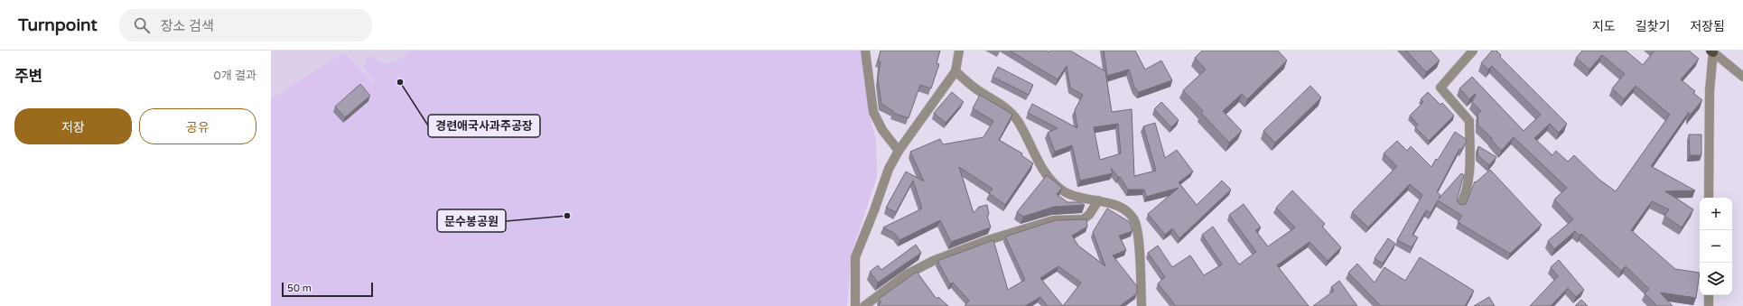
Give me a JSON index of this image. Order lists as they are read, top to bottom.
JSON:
{
  "places": ["경련애국사과주공장", "문수봉공원"],
  "scale_bar": "50 m",
  "page": {
    "header": "Turnpoint",
    "search": "장소 검색",
    "nav": ["지도", "길찾기", "저장됨"],
    "heading": ["주변", "0개 결과"],
    "buttons": ["저장", "공유"],
    "map_buttons": ["+", "−"],
    "scale": "50 m"
  }
}
